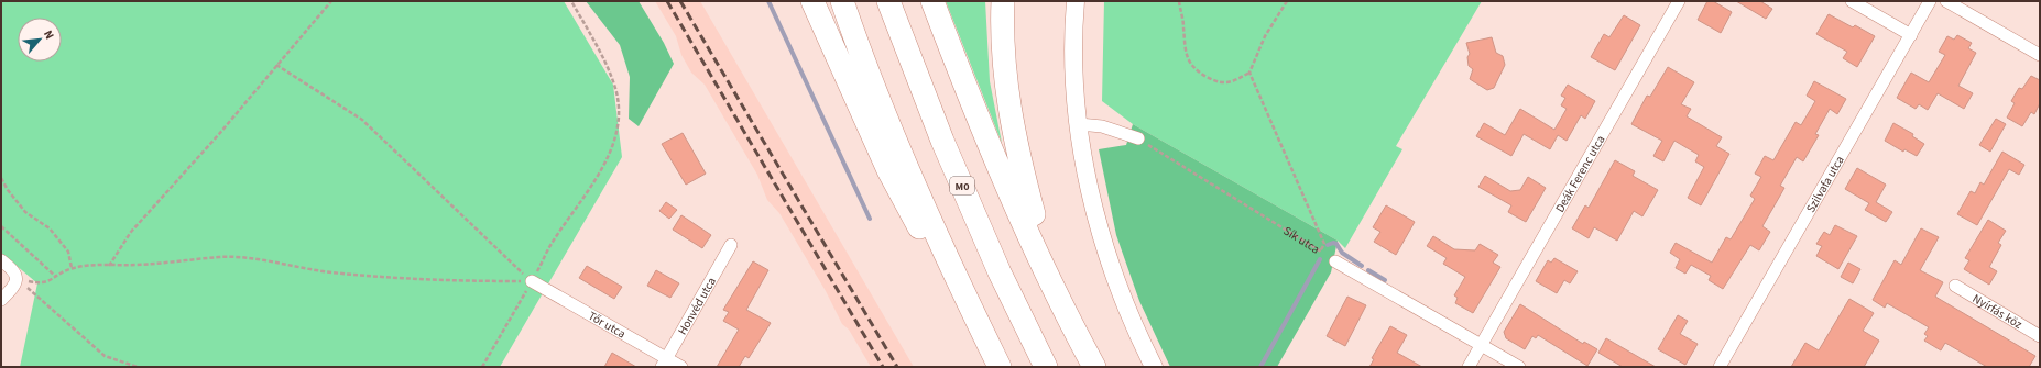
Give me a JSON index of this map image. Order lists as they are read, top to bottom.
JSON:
{
  "streets": {
    "highway": ["M0"],
    "street": [
      "Deák Ferenc utca",
      "Szilvafa utca",
      "Honvéd utca",
      "Nyírfás köz",
      "Tőr utca"
    ],
    "path": ["Sík utca"]
  },
  "crossings": [
    ["Honvéd utca", "Tőr utca"]
  ],
  "north": "top right"
}
